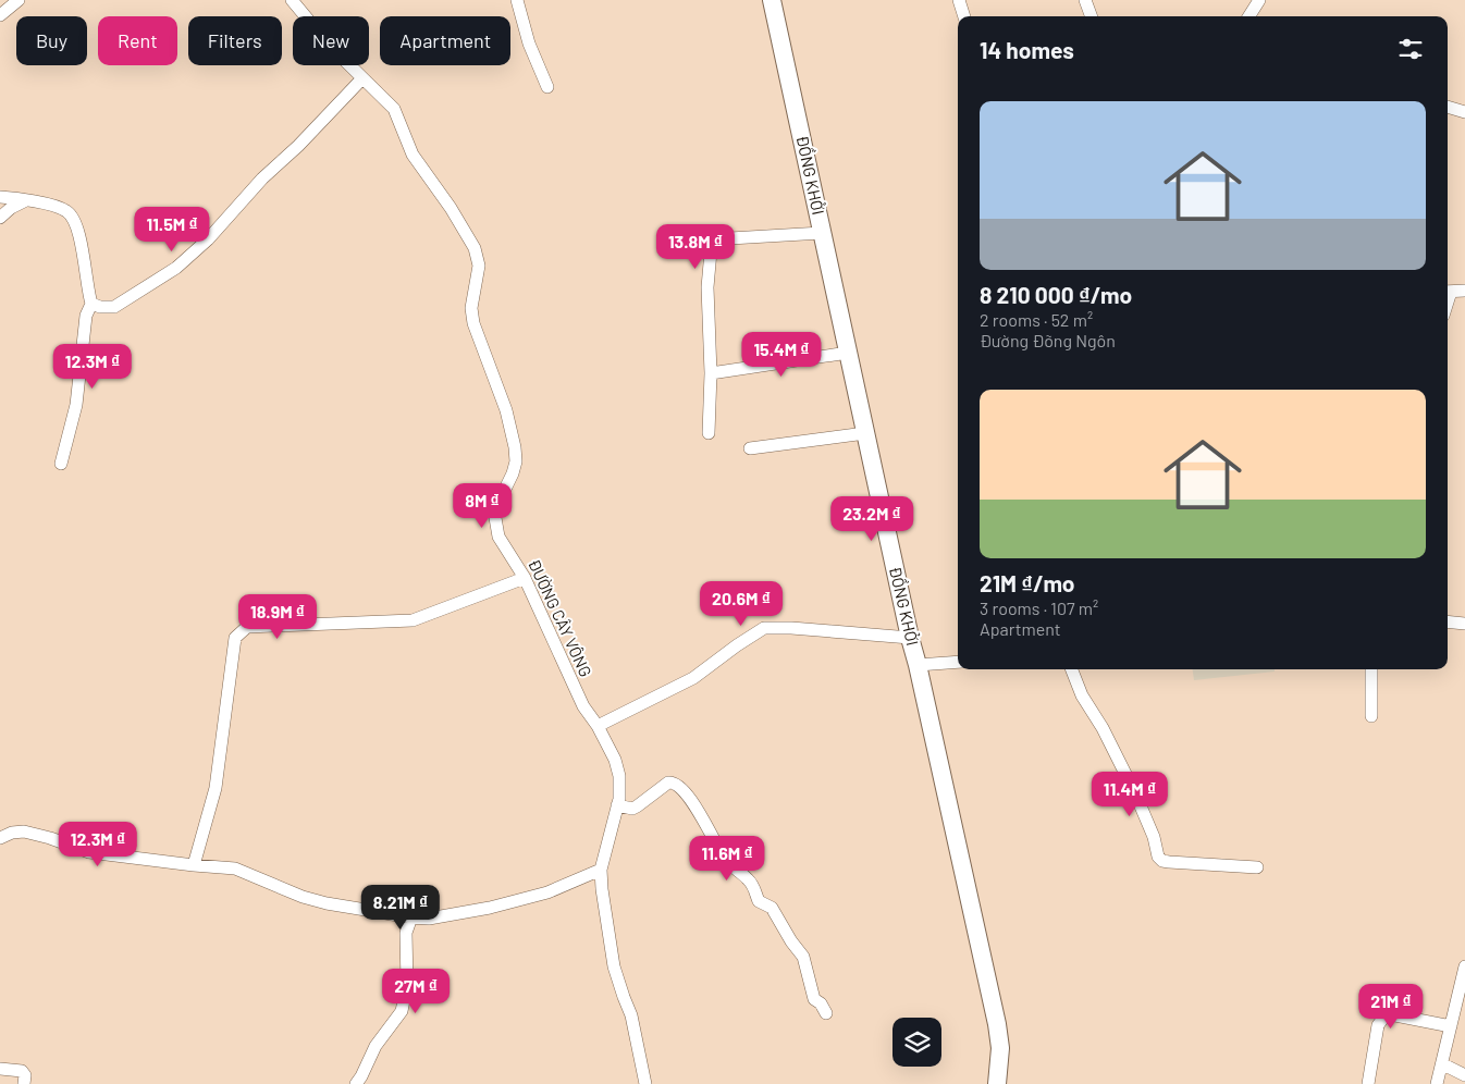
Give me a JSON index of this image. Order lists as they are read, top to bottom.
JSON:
{
  "streets": {
    "main road": ["ĐỒNG KHỞI"],
    "street": ["ĐƯỜNG CÂY VÔNG"]
  },
  "page": {
    "chip": [
      "Buy",
      "Rent",
      "Filters",
      "New",
      "Apartment"
    ],
    "heading": "14 homes",
    "list": [
      {
        "name": "8 210 000 ₫/mo",
        "note": "2 rooms · 52 m² · Đường Đõng Ngôn"
      },
      {
        "name": "21M ₫/mo",
        "note": "3 rooms · 107 m² · Apartment"
      }
    ],
    "price": [
      "11.5M ₫",
      "13.8M ₫",
      "15.4M ₫",
      "12.3M ₫",
      "8M ₫",
      "23.2M ₫",
      "20.6M ₫",
      "18.9M ₫",
      "11.4M ₫",
      "12.3M ₫",
      "11.6M ₫",
      "8.21M ₫",
      "27M ₫",
      "21M ₫"
    ]
  }
}
